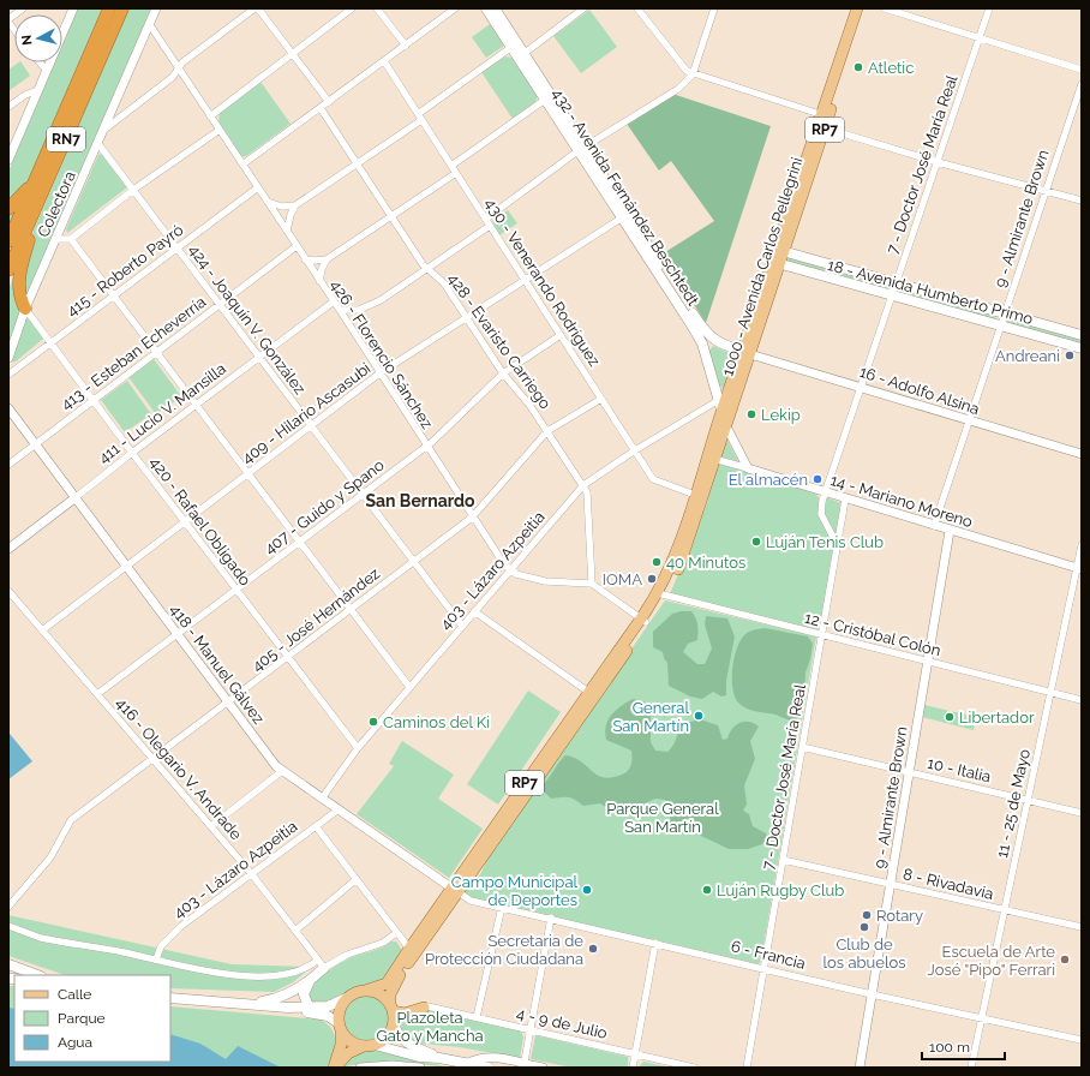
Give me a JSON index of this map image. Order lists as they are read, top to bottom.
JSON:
{
  "streets": {
    "highway": ["RN7"],
    "main road": [
      "RP7",
      "432 - Avenida Fernández Beschtedt",
      "1000 - Avenida Carlos Pellegrini",
      "18 - Avenida Humberto Primo"
    ],
    "street": [
      "7 - Doctor José María Real",
      "Colectora",
      "9 - Almirante Brown",
      "415 - Roberto Payró",
      "430 - Venerando Rodríguez",
      "424 - Joaquín V. González",
      "428 - Evaristo Carriego",
      "413 - Esteban Echeverría",
      "426 - Florencio Sánchez",
      "16 - Adolfo Alsina",
      "411 - Lucio V. Mansilla",
      "409 - Hilario Ascasubi",
      "14 - Mariano Moreno",
      "407 - Guido y Spano",
      "420 - Rafael Obligado",
      "403 - Lázaro Azpeitia",
      "405 - José Hernández",
      "12 - Cristóbal Colón",
      "418 - Manuel Gálvez",
      "416 - Olegario V. Andrade",
      "10 - Italia",
      "11 - 25 de Mayo",
      "8 - Rivadavia",
      "6 - Francia",
      "4 - 9 de Julio"
    ]
  },
  "crossings": [
    ["RP7", "1000 - Avenida Carlos Pellegrini"],
    ["7 - Doctor José María Real", "18 - Avenida Humberto Primo"],
    ["7 - Doctor José María Real", "16 - Adolfo Alsina"],
    ["7 - Doctor José María Real", "14 - Mariano Moreno"],
    ["7 - Doctor José María Real", "12 - Cristóbal Colón"],
    ["7 - Doctor José María Real", "10 - Italia"],
    ["7 - Doctor José María Real", "8 - Rivadavia"],
    ["7 - Doctor José María Real", "6 - Francia"],
    ["432 - Avenida Fernández Beschtedt", "1000 - Avenida Carlos Pellegrini"],
    ["432 - Avenida Fernández Beschtedt", "409 - Hilario Ascasubi"],
    ["432 - Avenida Fernández Beschtedt", "403 - Lázaro Azpeitia"],
    ["Colectora", "424 - Joaquín V. González"],
    ["Colectora", "426 - Florencio Sánchez"],
    ["Colectora", "420 - Rafael Obligado"],
    ["9 - Almirante Brown", "18 - Avenida Humberto Primo"],
    ["9 - Almirante Brown", "16 - Adolfo Alsina"],
    ["9 - Almirante Brown", "14 - Mariano Moreno"],
    ["9 - Almirante Brown", "12 - Cristóbal Colón"],
    ["9 - Almirante Brown", "10 - Italia"],
    ["9 - Almirante Brown", "8 - Rivadavia"],
    ["9 - Almirante Brown", "6 - Francia"],
    ["1000 - Avenida Carlos Pellegrini", "430 - Venerando Rodríguez"],
    ["1000 - Avenida Carlos Pellegrini", "18 - Avenida Humberto Primo"],
    ["1000 - Avenida Carlos Pellegrini", "16 - Adolfo Alsina"],
    ["1000 - Avenida Carlos Pellegrini", "14 - Mariano Moreno"],
    ["1000 - Avenida Carlos Pellegrini", "403 - Lázaro Azpeitia"],
    ["1000 - Avenida Carlos Pellegrini", "12 - Cristóbal Colón"],
    ["1000 - Avenida Carlos Pellegrini", "418 - Manuel Gálvez"],
    ["1000 - Avenida Carlos Pellegrini", "6 - Francia"],
    ["415 - Roberto Payró", "424 - Joaquín V. González"],
    ["415 - Roberto Payró", "426 - Florencio Sánchez"],
    ["415 - Roberto Payró", "420 - Rafael Obligado"],
    ["430 - Venerando Rodríguez", "409 - Hilario Ascasubi"],
    ["430 - Venerando Rodríguez", "407 - Guido y Spano"],
    ["430 - Venerando Rodríguez", "403 - Lázaro Azpeitia"],
    ["430 - Venerando Rodríguez", "405 - José Hernández"],
    ["424 - Joaquín V. González", "413 - Esteban Echeverría"],
    ["424 - Joaquín V. González", "411 - Lucio V. Mansilla"],
    ["424 - Joaquín V. González", "409 - Hilario Ascasubi"],
    ["424 - Joaquín V. González", "407 - Guido y Spano"],
    ["424 - Joaquín V. González", "403 - Lázaro Azpeitia"],
    ["424 - Joaquín V. González", "405 - José Hernández"],
    ["428 - Evaristo Carriego", "409 - Hilario Ascasubi"],
    ["428 - Evaristo Carriego", "407 - Guido y Spano"],
    ["428 - Evaristo Carriego", "403 - Lázaro Azpeitia"],
    ["428 - Evaristo Carriego", "405 - José Hernández"],
    ["413 - Esteban Echeverría", "426 - Florencio Sánchez"],
    ["413 - Esteban Echeverría", "420 - Rafael Obligado"],
    ["413 - Esteban Echeverría", "418 - Manuel Gálvez"],
    ["426 - Florencio Sánchez", "411 - Lucio V. Mansilla"],
    ["426 - Florencio Sánchez", "409 - Hilario Ascasubi"],
    ["426 - Florencio Sánchez", "407 - Guido y Spano"],
    ["426 - Florencio Sánchez", "403 - Lázaro Azpeitia"],
    ["426 - Florencio Sánchez", "405 - José Hernández"],
    ["411 - Lucio V. Mansilla", "420 - Rafael Obligado"],
    ["411 - Lucio V. Mansilla", "418 - Manuel Gálvez"],
    ["409 - Hilario Ascasubi", "420 - Rafael Obligado"],
    ["409 - Hilario Ascasubi", "418 - Manuel Gálvez"],
    ["409 - Hilario Ascasubi", "416 - Olegario V. Andrade"],
    ["14 - Mariano Moreno", "11 - 25 de Mayo"],
    ["407 - Guido y Spano", "420 - Rafael Obligado"],
    ["407 - Guido y Spano", "418 - Manuel Gálvez"],
    ["407 - Guido y Spano", "416 - Olegario V. Andrade"],
    ["420 - Rafael Obligado", "403 - Lázaro Azpeitia"],
    ["420 - Rafael Obligado", "405 - José Hernández"],
    ["403 - Lázaro Azpeitia", "418 - Manuel Gálvez"],
    ["403 - Lázaro Azpeitia", "416 - Olegario V. Andrade"],
    ["405 - José Hernández", "418 - Manuel Gálvez"],
    ["405 - José Hernández", "416 - Olegario V. Andrade"],
    ["12 - Cristóbal Colón", "11 - 25 de Mayo"],
    ["418 - Manuel Gálvez", "6 - Francia"],
    ["10 - Italia", "11 - 25 de Mayo"],
    ["11 - 25 de Mayo", "8 - Rivadavia"],
    ["11 - 25 de Mayo", "6 - Francia"]
  ],
  "districts": ["San Bernardo"],
  "parks": ["Parque General San Martín", "Plazoleta Gato y Mancha"],
  "places": [
    "Atletic",
    "Andreani",
    "Lekip",
    "El almacén",
    "Luján Tenis Club",
    "40 Minutos",
    "IOMA",
    "General San Martín",
    "Libertador",
    "Caminos del Ki",
    "Campo Municipal de Deportes",
    "Luján Rugby Club",
    "Rotary",
    "Club de los abuelos",
    "Secretaria de Protección Ciudadana",
    "Escuela de Arte José \"Pipo\" Ferrari"
  ],
  "legend": ["Calle", "Parque", "Agua"],
  "scale_bar": "100 m",
  "north": "left"
}
